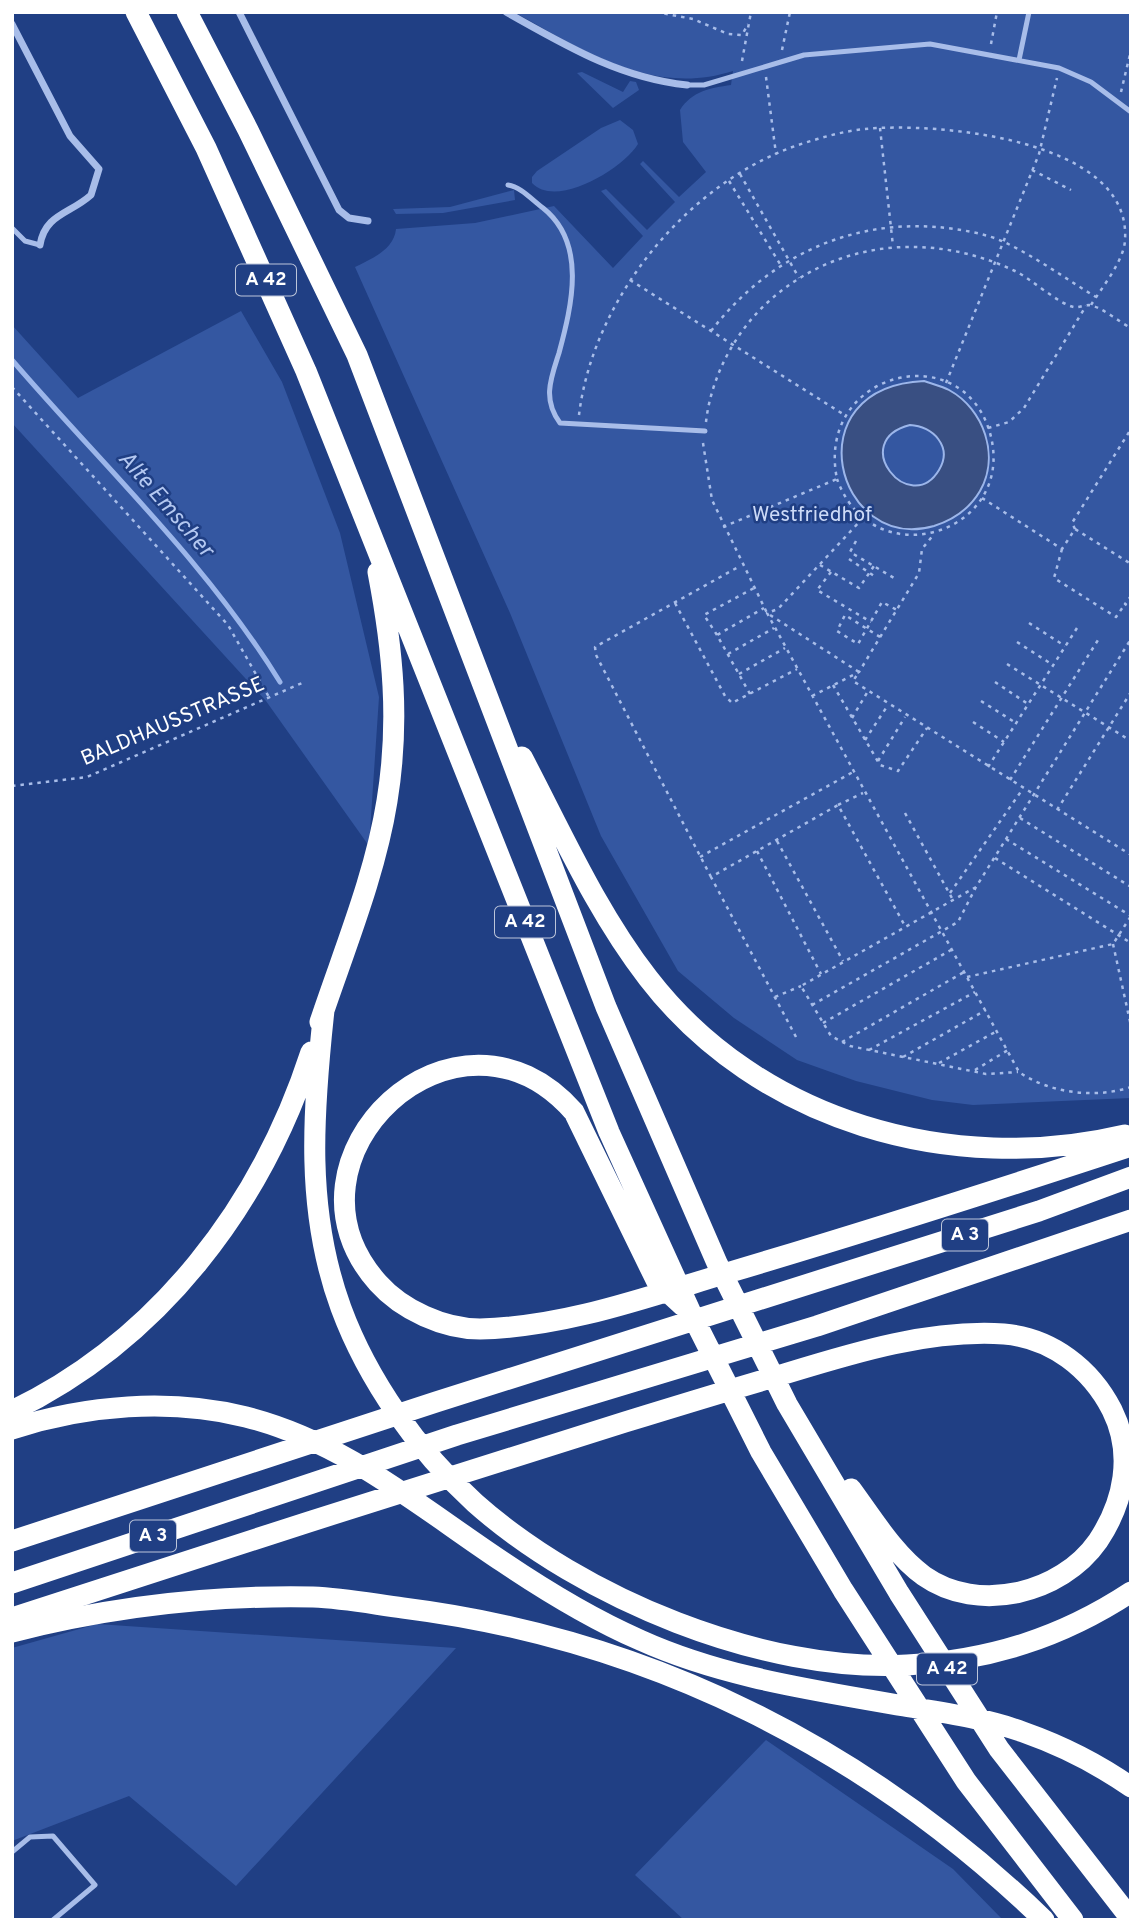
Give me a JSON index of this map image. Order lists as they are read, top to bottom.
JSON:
{
  "streets": {
    "highway": ["A 42", "A 3"],
    "path": ["BALDHAUSSTRASSE"]
  },
  "water": ["Alte Emscher"],
  "parks": ["Westfriedhof"]
}
